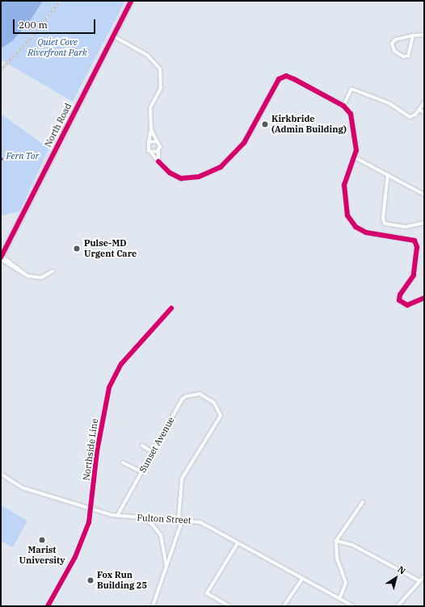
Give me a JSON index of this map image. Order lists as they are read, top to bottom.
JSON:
{
  "streets": {
    "highway": ["North Road"],
    "street": ["Sunset Avenue", "Fulton Street"],
    "cycle path": ["Northside Line"]
  },
  "crossings": [
    ["Sunset Avenue", "Fulton Street"]
  ],
  "parks": ["Quiet Cove Riverfront Park", "Fern Tor"],
  "places": [
    "Kirkbride (Admin Building)",
    "Pulse-MD Urgent Care",
    "Marist University",
    "Fox Run Building 25"
  ],
  "scale_bar": "200 m",
  "north": "top right"
}
